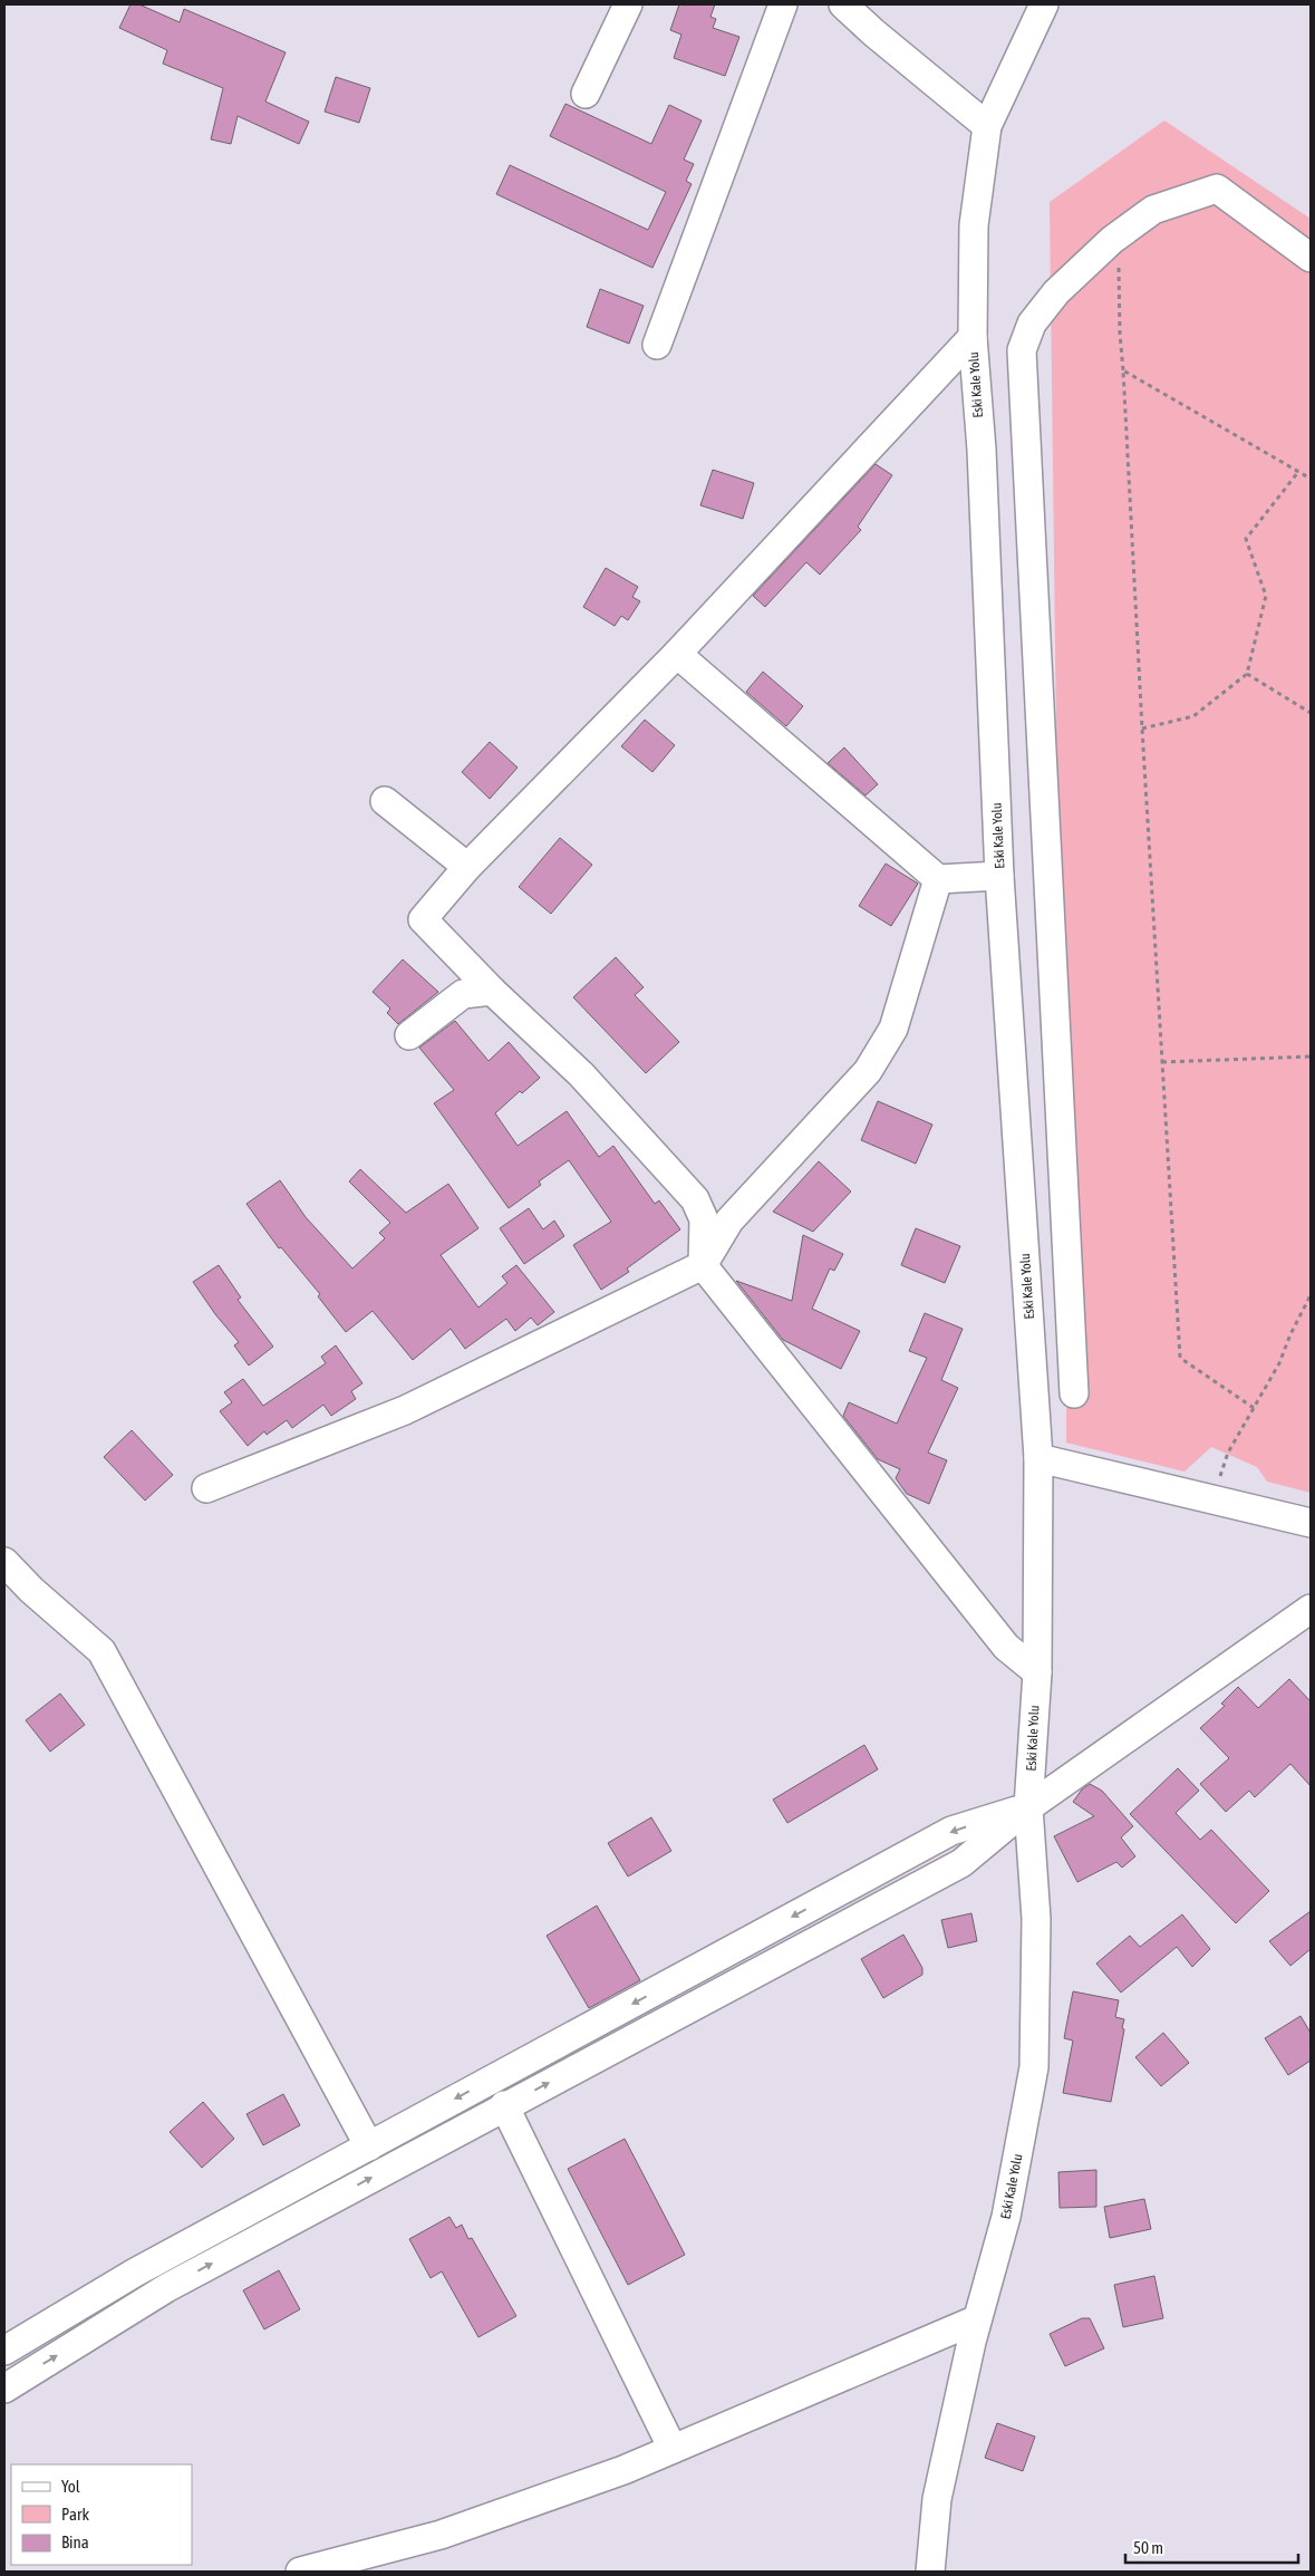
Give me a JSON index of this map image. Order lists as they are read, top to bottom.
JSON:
{
  "streets": {
    "street": ["Eski Kale Yolu"]
  },
  "legend": ["Yol", "Park", "Bina"],
  "scale_bar": "50 m"
}
